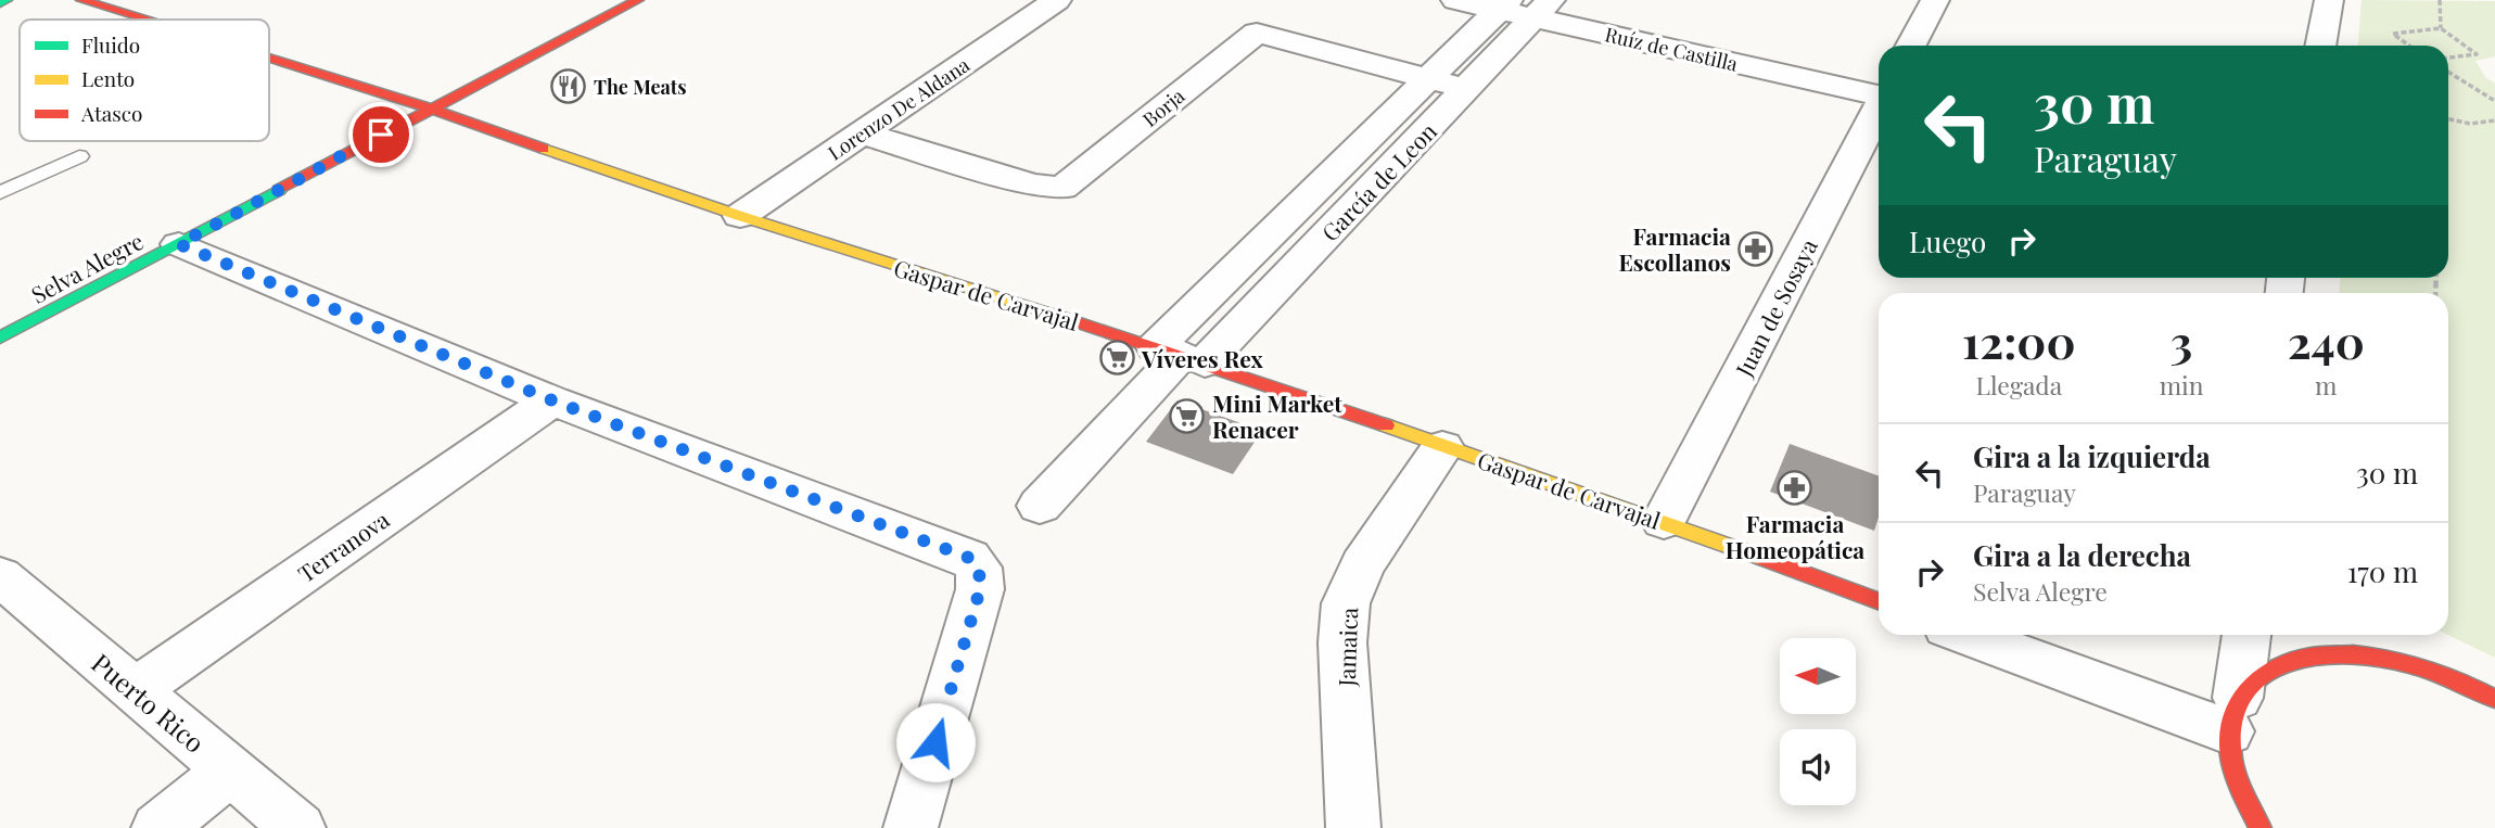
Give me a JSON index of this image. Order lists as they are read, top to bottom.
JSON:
{
  "streets": {
    "street": [
      "Ruíz de Castilla",
      "Borja",
      "Lorenzo De Aldana",
      "García de Leon",
      "Selva Alegre",
      "Gaspar de Carvajal",
      "Juan de Sosaya",
      "Terranova",
      "Jamaica",
      "Puerto Rico"
    ]
  },
  "crossings": [
    ["Ruíz de Castilla", "García de Leon"],
    ["Borja", "Lorenzo De Aldana"],
    ["Borja", "García de Leon"],
    ["Lorenzo De Aldana", "Gaspar de Carvajal"],
    ["García de Leon", "Gaspar de Carvajal"],
    ["Selva Alegre", "Gaspar de Carvajal"],
    ["Gaspar de Carvajal", "Juan de Sosaya"],
    ["Gaspar de Carvajal", "Jamaica"],
    ["Terranova", "Puerto Rico"]
  ],
  "places": {
    "restaurant": ["The Meats"],
    "pharmacy": ["Farmacia Escollanos", "Farmacia Homeopática"],
    "supermarket": ["Víveres Rex", "Mini Market Renacer"]
  },
  "legend": ["Fluido", "Lento", "Atasco"],
  "north": "left",
  "page": {
    "turn": ["30 m", "Paraguay"],
    "then": "Luego",
    "eta": [
      "12:00",
      "Llegada",
      "3",
      "min",
      "240",
      "m"
    ],
    "list": [
      {
        "name": "Gira a la izquierda",
        "note": "Paraguay",
        "value": "30 m"
      },
      {
        "name": "Gira a la derecha",
        "note": "Selva Alegre",
        "value": "170 m"
      }
    ]
  }
}
